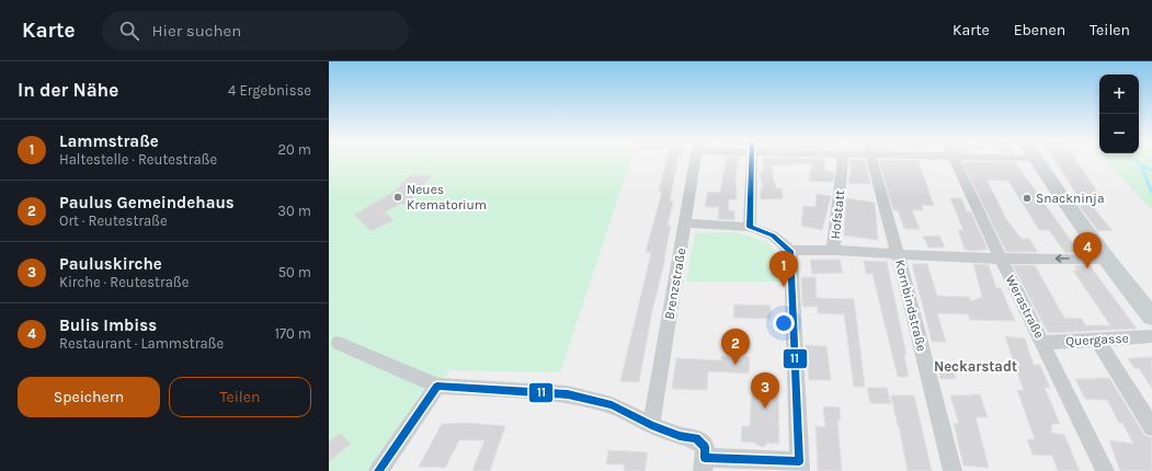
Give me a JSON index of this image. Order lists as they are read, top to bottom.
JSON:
{
  "streets": {
    "street": [
      "Hofstatt",
      "Brenzstraße",
      "Kornbindstraße",
      "Werastraße",
      "Quergasse"
    ]
  },
  "crossings": [
    ["Werastraße", "Quergasse"]
  ],
  "districts": ["Neckarstadt"],
  "places": ["Neues Krematorium", "Snackninja"],
  "lines": ["transit line 11"],
  "page": {
    "header": "Karte",
    "search": "Hier suchen",
    "nav": ["Karte", "Ebenen", "Teilen"],
    "heading": ["In der Nähe", "4 Ergebnisse"],
    "map_buttons": ["+", "−"],
    "list": [
      {
        "mark": "1",
        "name": "Lammstraße",
        "note": "Haltestelle · Reutestraße",
        "value": "20 m"
      },
      {
        "mark": "2",
        "name": "Paulus Gemeindehaus",
        "note": "Ort · Reutestraße",
        "value": "30 m"
      },
      {
        "mark": "3",
        "name": "Pauluskirche",
        "note": "Kirche · Reutestraße",
        "value": "50 m"
      },
      {
        "mark": "4",
        "name": "Bulis Imbiss",
        "note": "Restaurant · Lammstraße",
        "value": "170 m"
      }
    ],
    "pins": [
      "4",
      "1",
      "2",
      "3"
    ],
    "buttons": ["Speichern", "Teilen"]
  }
}
